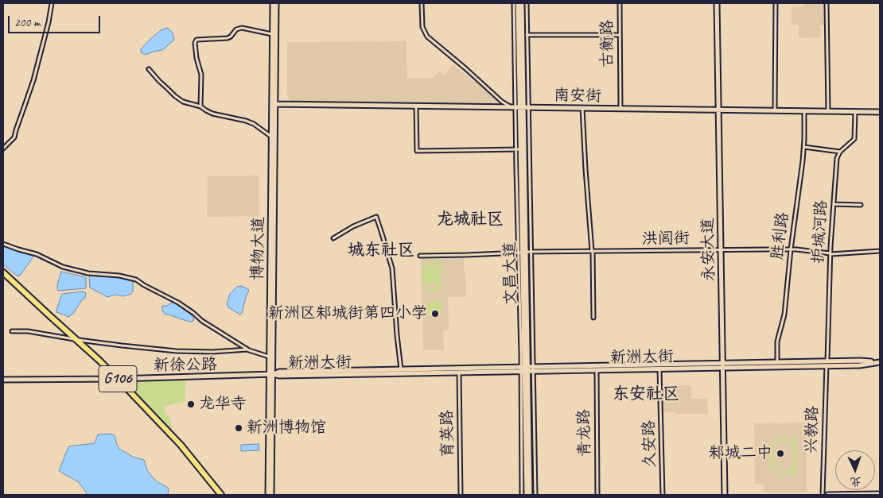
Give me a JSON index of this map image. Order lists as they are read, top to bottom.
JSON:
{
  "streets": {
    "highway": ["G106"],
    "main road": [
      "南安街",
      "博物大道",
      "永安大道",
      "文昌大道",
      "新洲大街",
      "新徐公路"
    ],
    "street": [
      "古衡路",
      "护城河路",
      "胜利路",
      "洪闾街",
      "兴教路",
      "青龙路",
      "育英路",
      "久安路"
    ]
  },
  "crossings": [
    ["古衡路", "南安街"],
    ["南安街", "胜利路"],
    ["南安街", "博物大道"],
    ["南安街", "永安大道"],
    ["南安街", "文昌大道"],
    ["护城河路", "洪闾街"],
    ["护城河路", "新洲大街"],
    ["护城河路", "兴教路"],
    ["胜利路", "洪闾街"],
    ["胜利路", "新洲大街"],
    ["洪闾街", "永安大道"],
    ["洪闾街", "文昌大道"],
    ["博物大道", "新洲大街"],
    ["博物大道", "新徐公路"],
    ["永安大道", "新洲大街"],
    ["文昌大道", "新洲大街"],
    ["新洲大街", "新徐公路"],
    ["新洲大街", "兴教路"],
    ["新洲大街", "青龙路"],
    ["新洲大街", "育英路"],
    ["新洲大街", "久安路"],
    ["新徐公路", "G106"]
  ],
  "districts": ["龙城社区", "城东社区", "东安社区"],
  "places": [
    "新洲区邾城街第四小学",
    "龙华寺",
    "新洲博物馆",
    "邾城二中"
  ],
  "scale_bar": "200 m",
  "north": "bottom"
}
